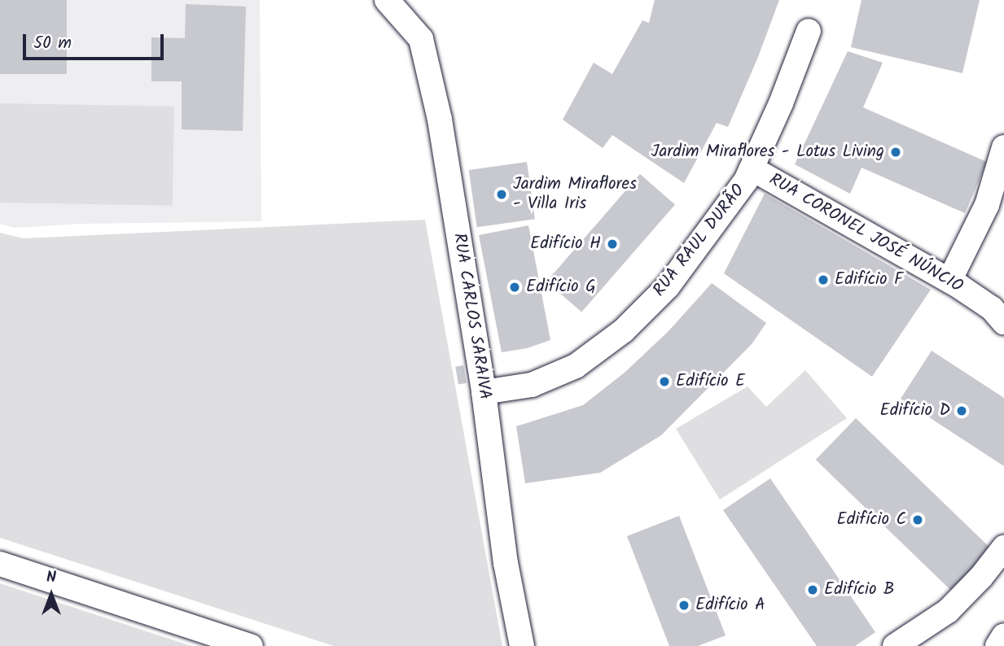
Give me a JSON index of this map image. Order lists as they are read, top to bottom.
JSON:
{
  "streets": {
    "street": ["RUA CORONEL JOSÉ NÚNCIO", "RUA RAUL DURÃO", "RUA CARLOS SARAIVA"]
  },
  "crossings": [
    ["RUA CORONEL JOSÉ NÚNCIO", "RUA RAUL DURÃO"],
    ["RUA RAUL DURÃO", "RUA CARLOS SARAIVA"]
  ],
  "places": [
    "Jardim Miraflores - Lotus Living",
    "Jardim Miraflores - Villa Iris",
    "Edifício H",
    "Edifício F",
    "Edifício G",
    "Edifício E",
    "Edifício D",
    "Edifício C",
    "Edifício B",
    "Edifício A"
  ],
  "scale_bar": "50 m",
  "north": "top"
}
